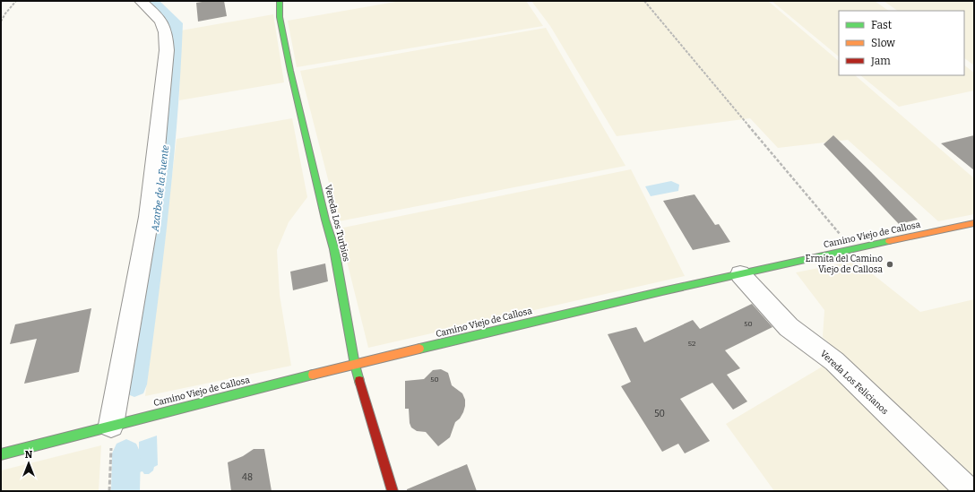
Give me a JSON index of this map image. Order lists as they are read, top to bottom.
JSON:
{
  "streets": {
    "street": ["Vereda Los Turbios", "Camino Viejo de Callosa", "Vereda Los Felicianos"]
  },
  "crossings": [
    ["Vereda Los Turbios", "Camino Viejo de Callosa"],
    ["Camino Viejo de Callosa", "Vereda Los Felicianos"]
  ],
  "water": ["Azarbe de la Fuente"],
  "places": ["Ermita del Camino Viejo de Callosa"],
  "house_numbers": [
    "50",
    "52",
    "50",
    "50",
    "48"
  ],
  "legend": ["Fast", "Slow", "Jam"],
  "north": "top"
}
